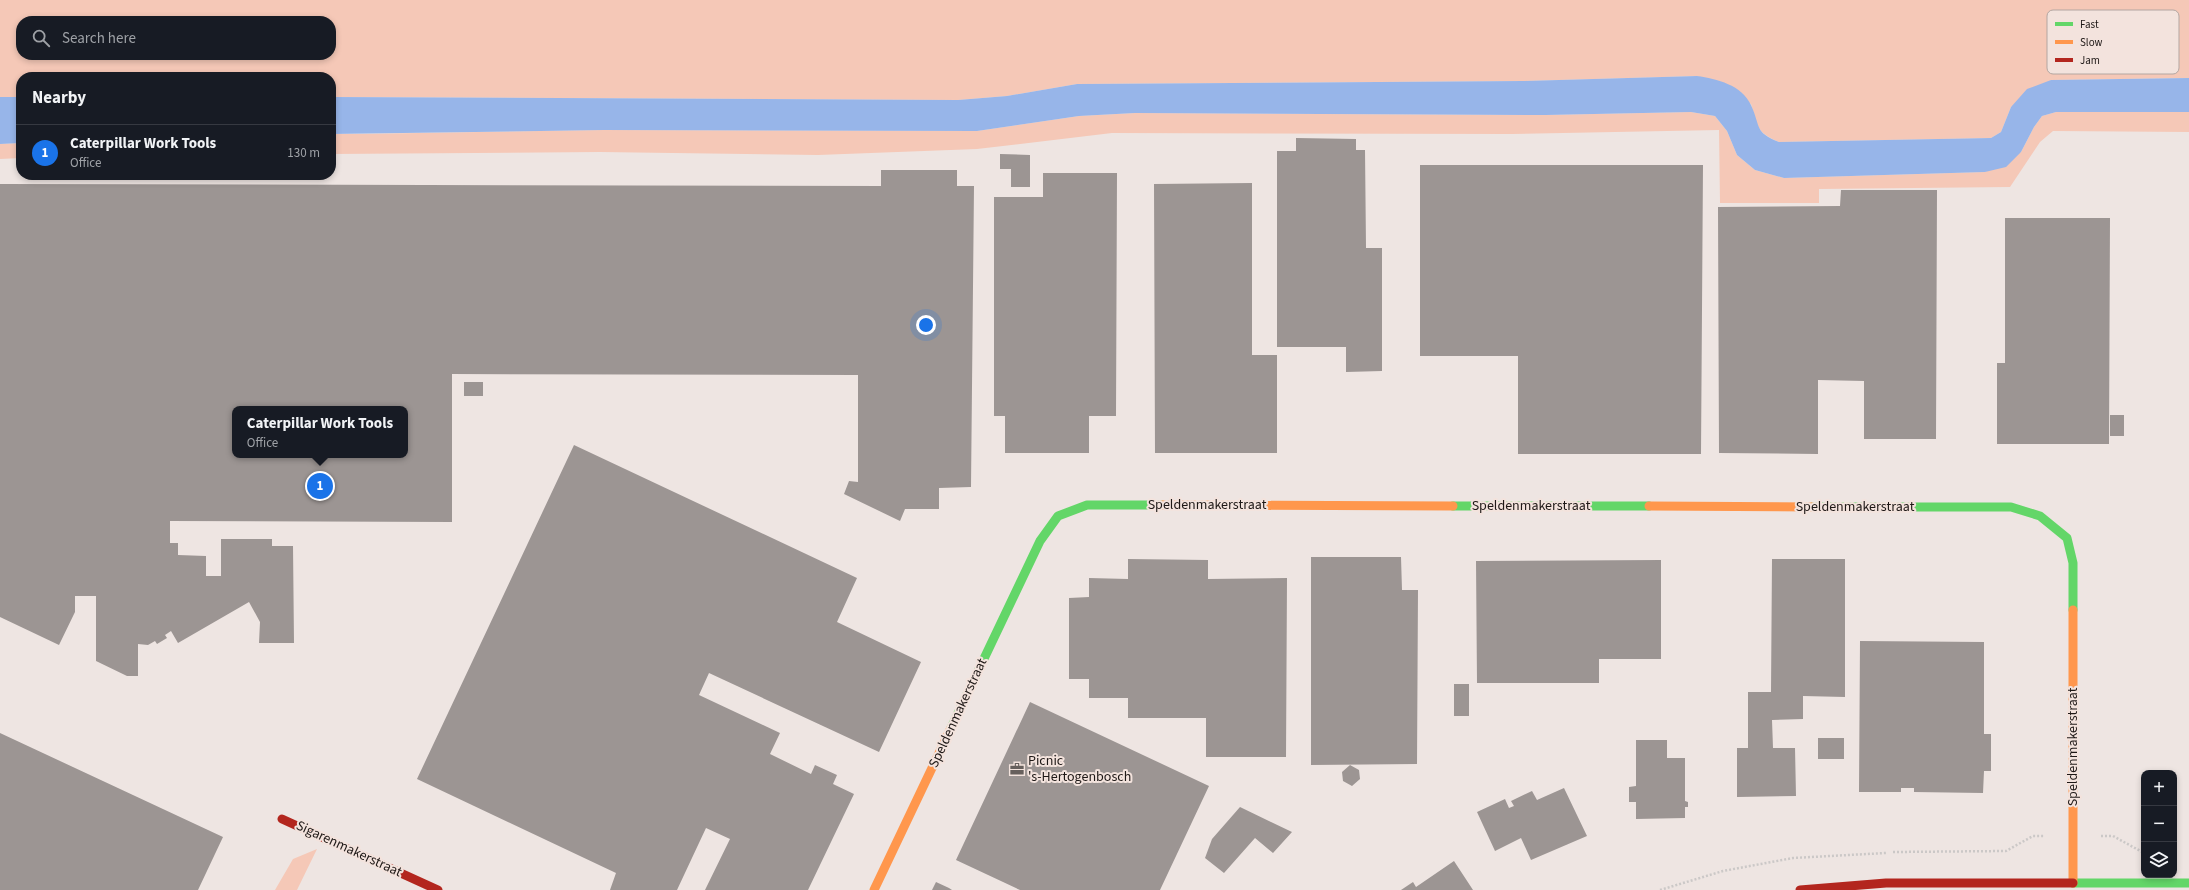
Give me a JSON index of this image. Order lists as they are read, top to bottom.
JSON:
{
  "streets": {
    "street": ["Speldenmakerstraat", "Sigarenmakerstraat"]
  },
  "places": {
    "office": ["Picnic 's-Hertogenbosch"]
  },
  "legend": ["Fast", "Slow", "Jam"],
  "page": {
    "search": "Search here",
    "heading": "Nearby",
    "list": [
      {
        "mark": "1",
        "name": "Caterpillar Work Tools",
        "note": "Office",
        "value": "130 m"
      }
    ],
    "popup": ["Caterpillar Work Tools", "Office"],
    "pins": "1",
    "map_buttons": ["+", "−"]
  }
}
